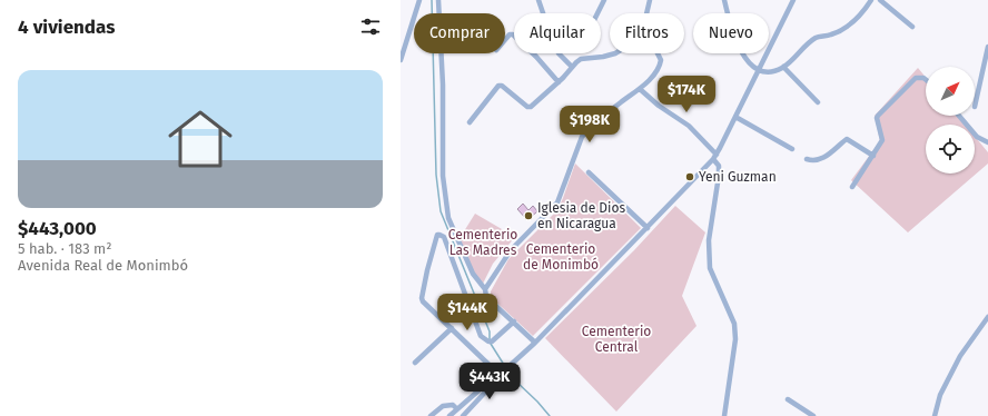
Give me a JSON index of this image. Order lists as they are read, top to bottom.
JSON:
{
  "parks": ["Cementerio Las Madres", "Cementerio de Monimbó", "Cementerio Central"],
  "places": ["Yeni Guzman", "Iglesia de Dios en Nicaragua"],
  "north": "top right",
  "page": {
    "heading": "4 viviendas",
    "chip": [
      "Comprar",
      "Alquilar",
      "Filtros",
      "Nuevo"
    ],
    "list": [
      {
        "name": "$443,000",
        "note": "5 hab. · 183 m² · Avenida Real de Monimbó"
      }
    ],
    "price": [
      "$174K",
      "$198K",
      "$144K",
      "$443K"
    ]
  }
}
